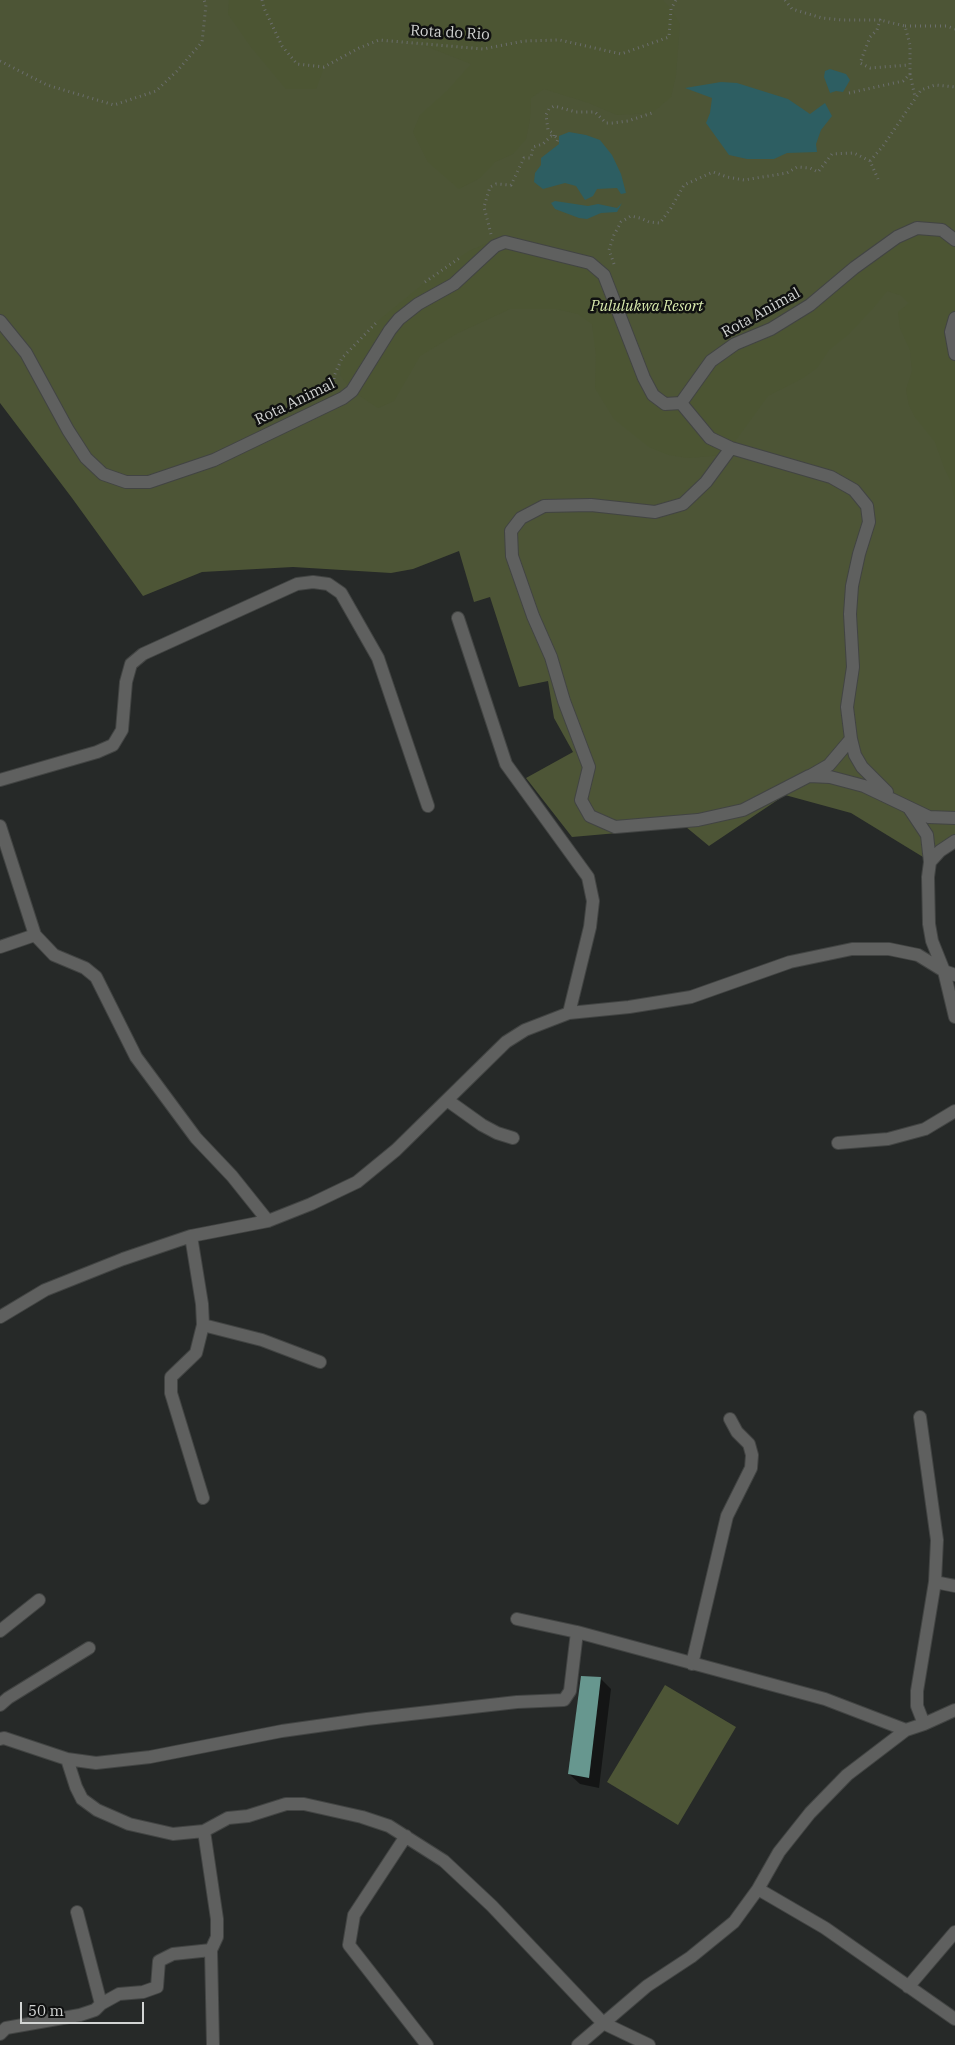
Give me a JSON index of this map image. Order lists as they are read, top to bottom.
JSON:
{
  "streets": {
    "street": ["Rota Animal"],
    "path": ["Rota do Rio"]
  },
  "parks": ["Pululukwa Resort"],
  "scale_bar": "50 m"
}
